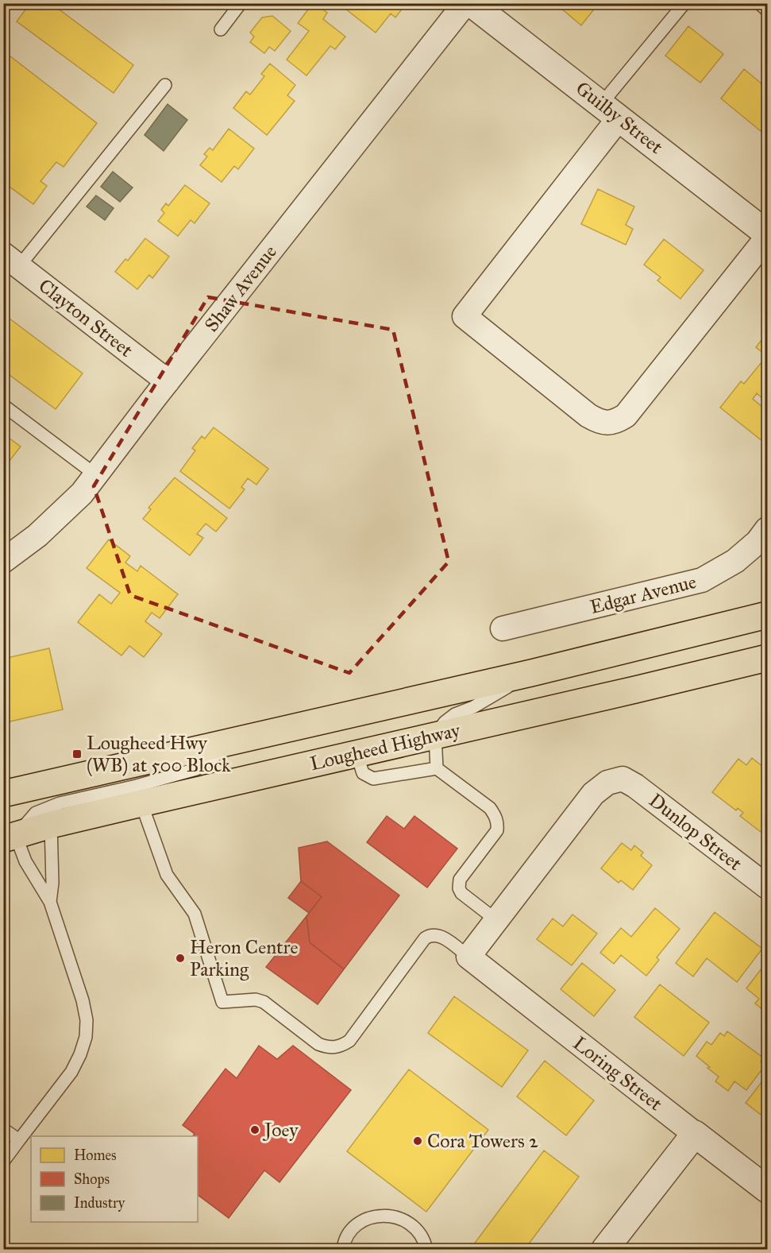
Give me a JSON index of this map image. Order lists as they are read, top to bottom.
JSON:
{
  "streets": {
    "main road": ["Lougheed Highway"],
    "street": [
      "Guilby Street",
      "Shaw Avenue",
      "Clayton Street",
      "Edgar Avenue",
      "Dunlop Street",
      "Loring Street"
    ]
  },
  "crossings": [
    ["Shaw Avenue", "Clayton Street"]
  ],
  "places": {
    "transit": ["Lougheed Hwy (WB) at 500 Block"],
    "other": ["Heron Centre Parking", "Joey", "Cora Towers 2"]
  },
  "legend": ["Homes", "Shops", "Industry"]
}
